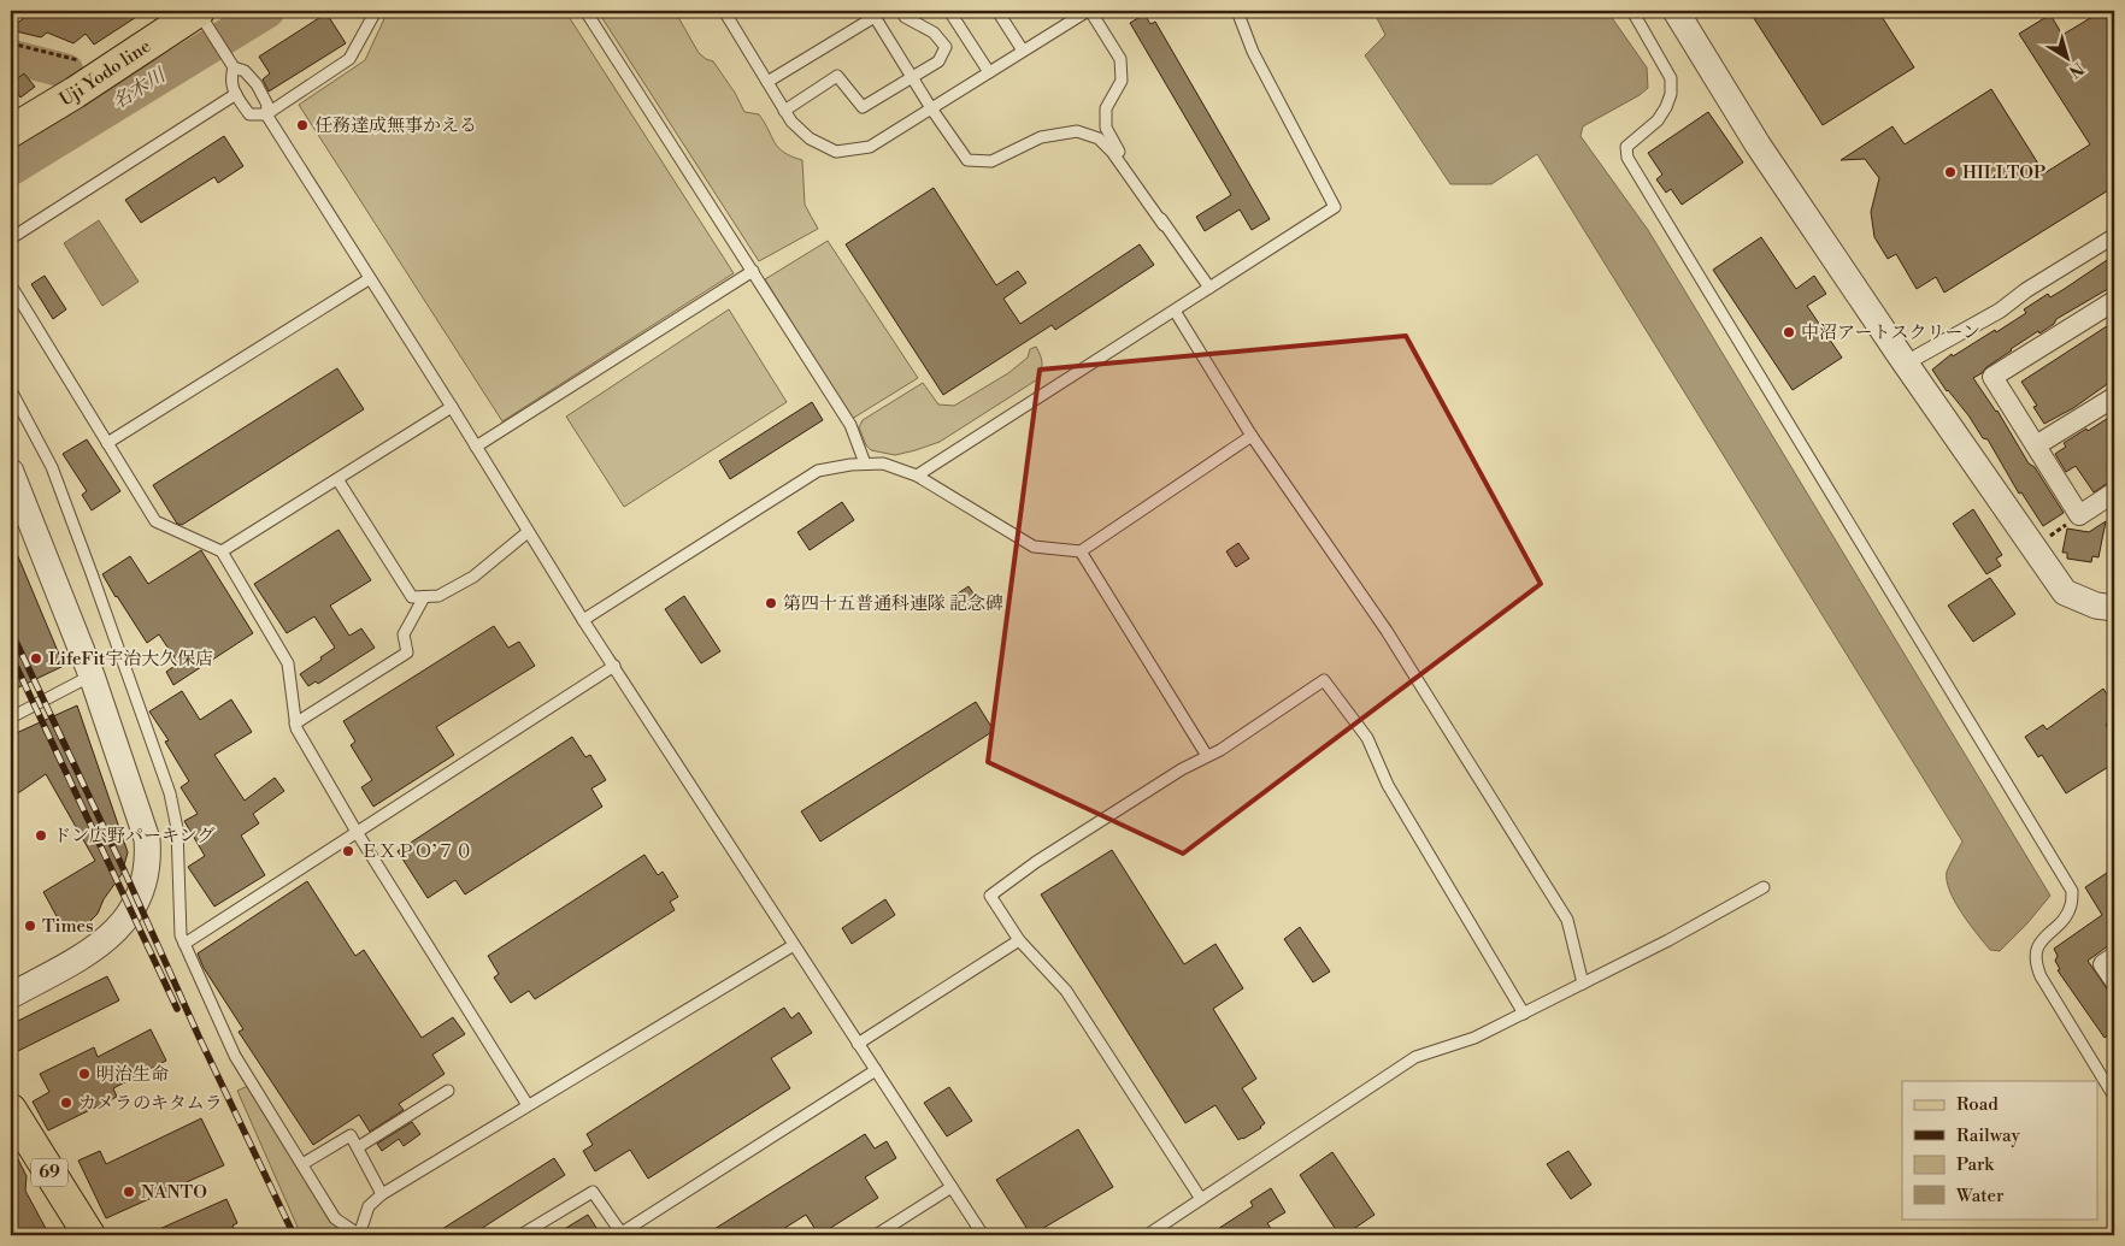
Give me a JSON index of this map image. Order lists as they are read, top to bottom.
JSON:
{
  "streets": {
    "main road": ["Uji Yodo line", "69"]
  },
  "water": ["名木川"],
  "places": [
    "任務達成無事かえる",
    "HILLTOP",
    "中沼アートスクリーン",
    "第四十五普通科連隊 記念碑",
    "LifeFit宇治大久保店",
    "ドン広野パーキング",
    "ＥＸＰＯ’７０",
    "Times",
    "明治生命",
    "カメラのキタムラ",
    "NANTO"
  ],
  "legend": [
    "Road",
    "Railway",
    "Park",
    "Water"
  ],
  "north": "bottom right"
}
